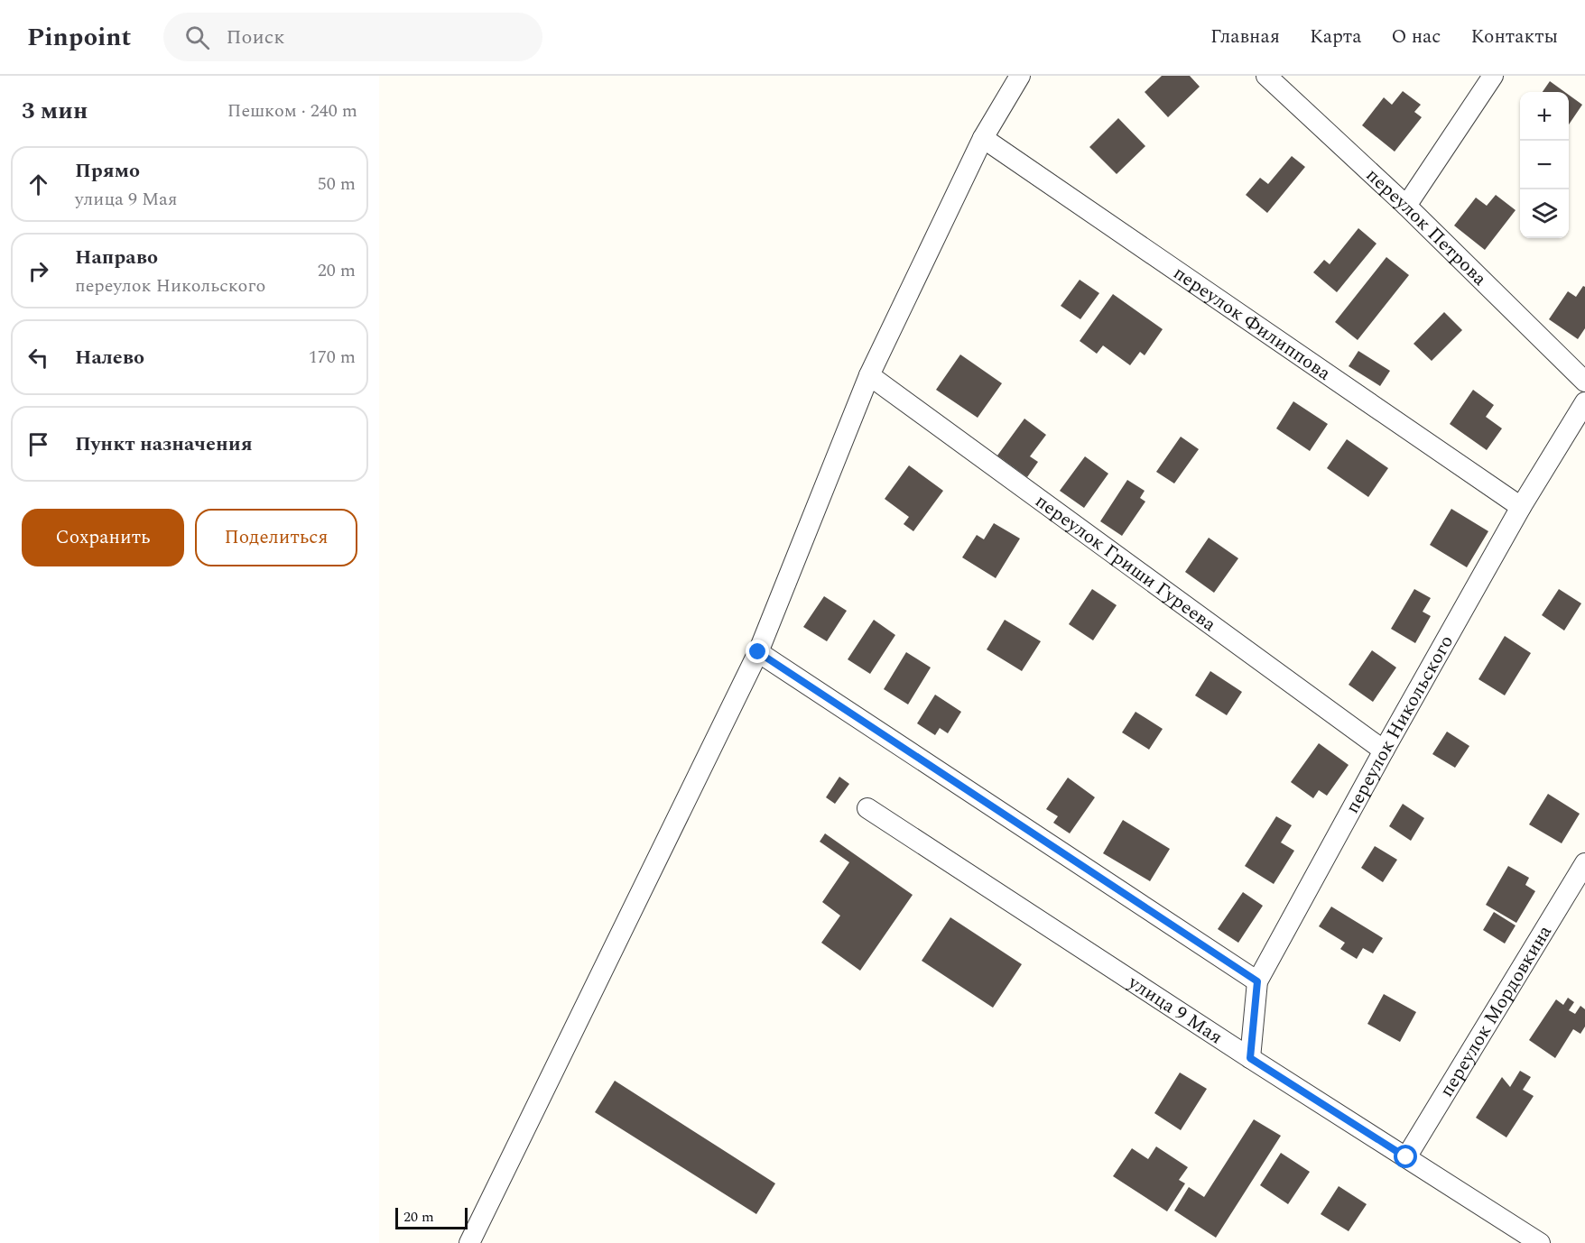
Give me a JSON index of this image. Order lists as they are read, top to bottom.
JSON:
{
  "streets": {
    "street": [
      "переулок Петрова",
      "переулок Филиппова",
      "переулок Гриши Гуреева",
      "переулок Никольского",
      "улица 9 Мая",
      "переулок Мордовкина"
    ]
  },
  "crossings": [
    ["переулок Филиппова", "переулок Никольского"],
    ["переулок Гриши Гуреева", "переулок Никольского"],
    ["переулок Никольского", "улица 9 Мая"],
    ["улица 9 Мая", "переулок Мордовкина"]
  ],
  "scale_bar": "20 m",
  "page": {
    "header": "Pinpoint",
    "search": "Поиск",
    "nav": [
      "Главная",
      "Карта",
      "О нас",
      "Контакты"
    ],
    "heading": ["3 мин", "Пешком · 240 m"],
    "map_buttons": ["+", "−"],
    "list": [
      ["Прямо", "улица 9 Мая", "50 m"],
      ["Направо", "переулок Никольского", "20 m"],
      ["Налево", "170 m"],
      "Пункт назначения"
    ],
    "buttons": ["Сохранить", "Поделиться"],
    "scale": "20 m"
  }
}
